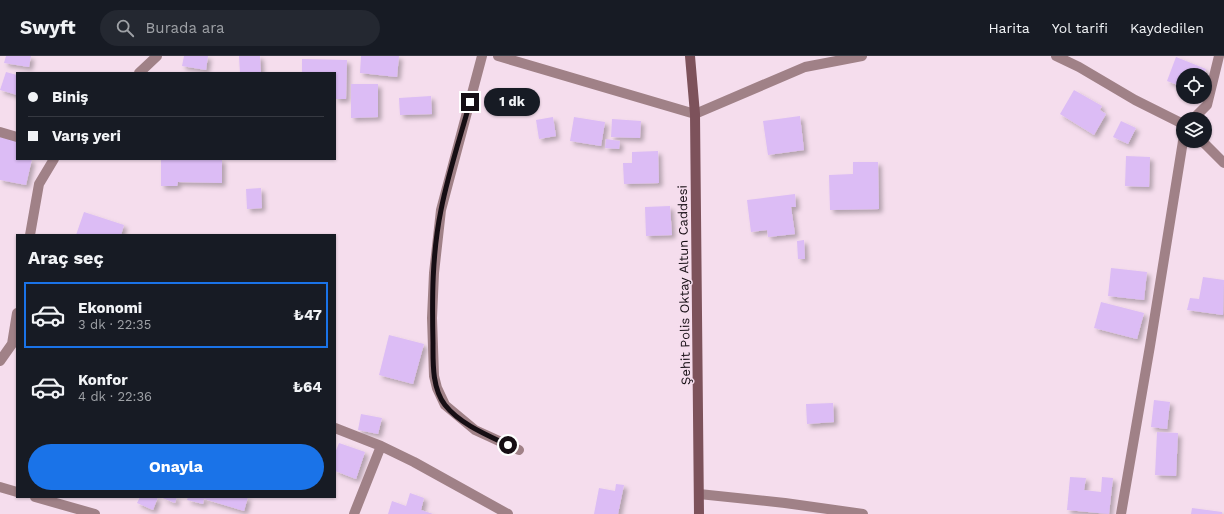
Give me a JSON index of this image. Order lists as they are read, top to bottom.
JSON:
{
  "streets": {
    "street": ["Şehit Polis Oktay Altun Caddesi"]
  },
  "page": {
    "header": "Swyft",
    "search": "Burada ara",
    "nav": ["Harita", "Yol tarifi", "Kaydedilen"],
    "banner": ["Biniş", "Varış yeri"],
    "bubble": "1 dk",
    "heading": "Araç seç",
    "list": [
      {
        "name": "Ekonomi",
        "note": "3 dk · 22:35",
        "value": "₺47"
      },
      {
        "name": "Konfor",
        "note": "4 dk · 22:36",
        "value": "₺64"
      }
    ],
    "buttons": "Onayla"
  }
}
